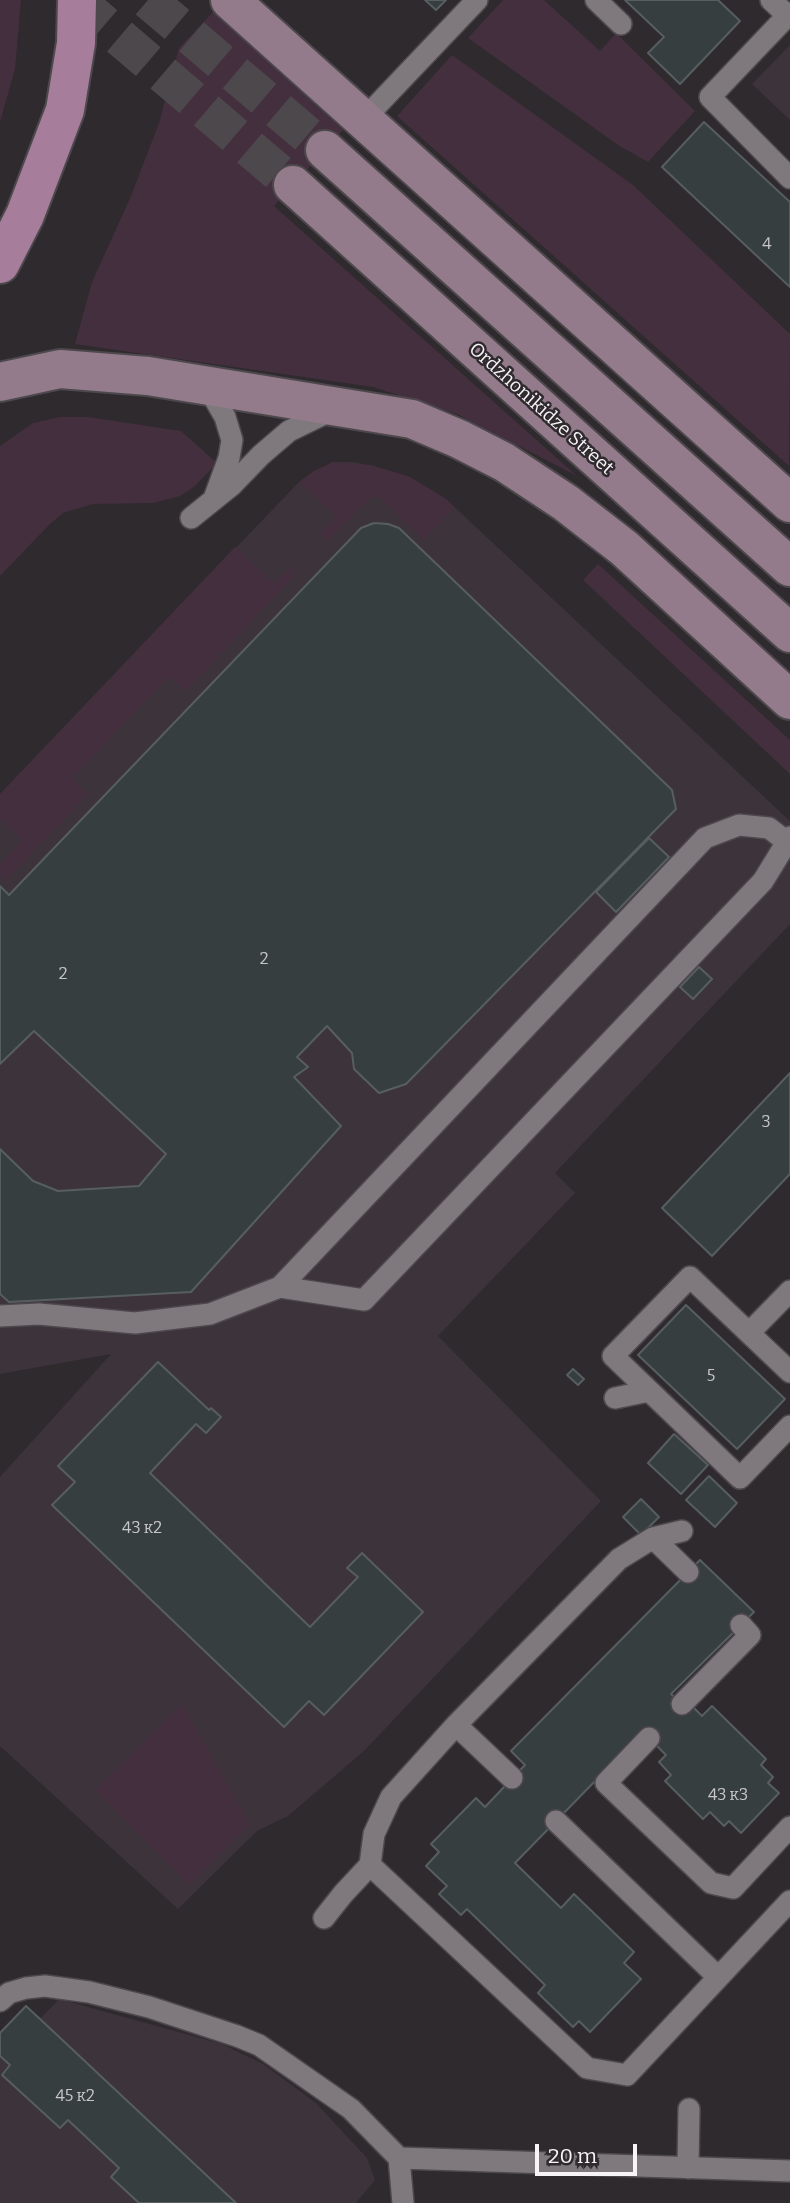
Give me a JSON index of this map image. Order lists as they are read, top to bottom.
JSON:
{
  "streets": {
    "main road": ["Ordzhonikidze Street"]
  },
  "house_numbers": [
    "4",
    "2",
    "2",
    "3",
    "5",
    "43 к2",
    "43 к3",
    "45 к2"
  ],
  "scale_bar": "20 m"
}
